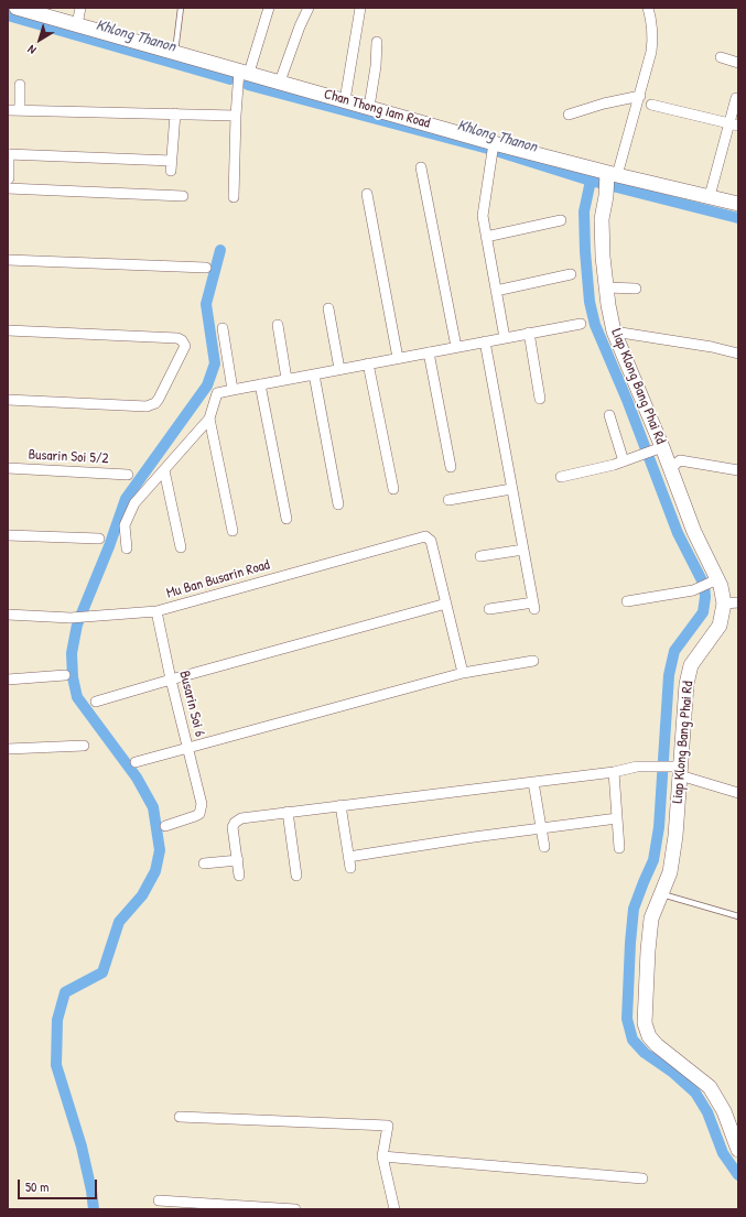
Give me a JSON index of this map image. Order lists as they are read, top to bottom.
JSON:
{
  "streets": {
    "street": [
      "Chan Thong Iam Road",
      "Liap Klong Bang Phai Rd",
      "Busarin Soi 5/2",
      "Mu Ban Busarin Road",
      "Busarin Soi 6"
    ]
  },
  "crossings": [
    ["Chan Thong Iam Road", "Liap Klong Bang Phai Rd"],
    ["Mu Ban Busarin Road", "Busarin Soi 6"]
  ],
  "water": ["Khlong Thanon"],
  "scale_bar": "50 m",
  "north": "bottom left"
}
